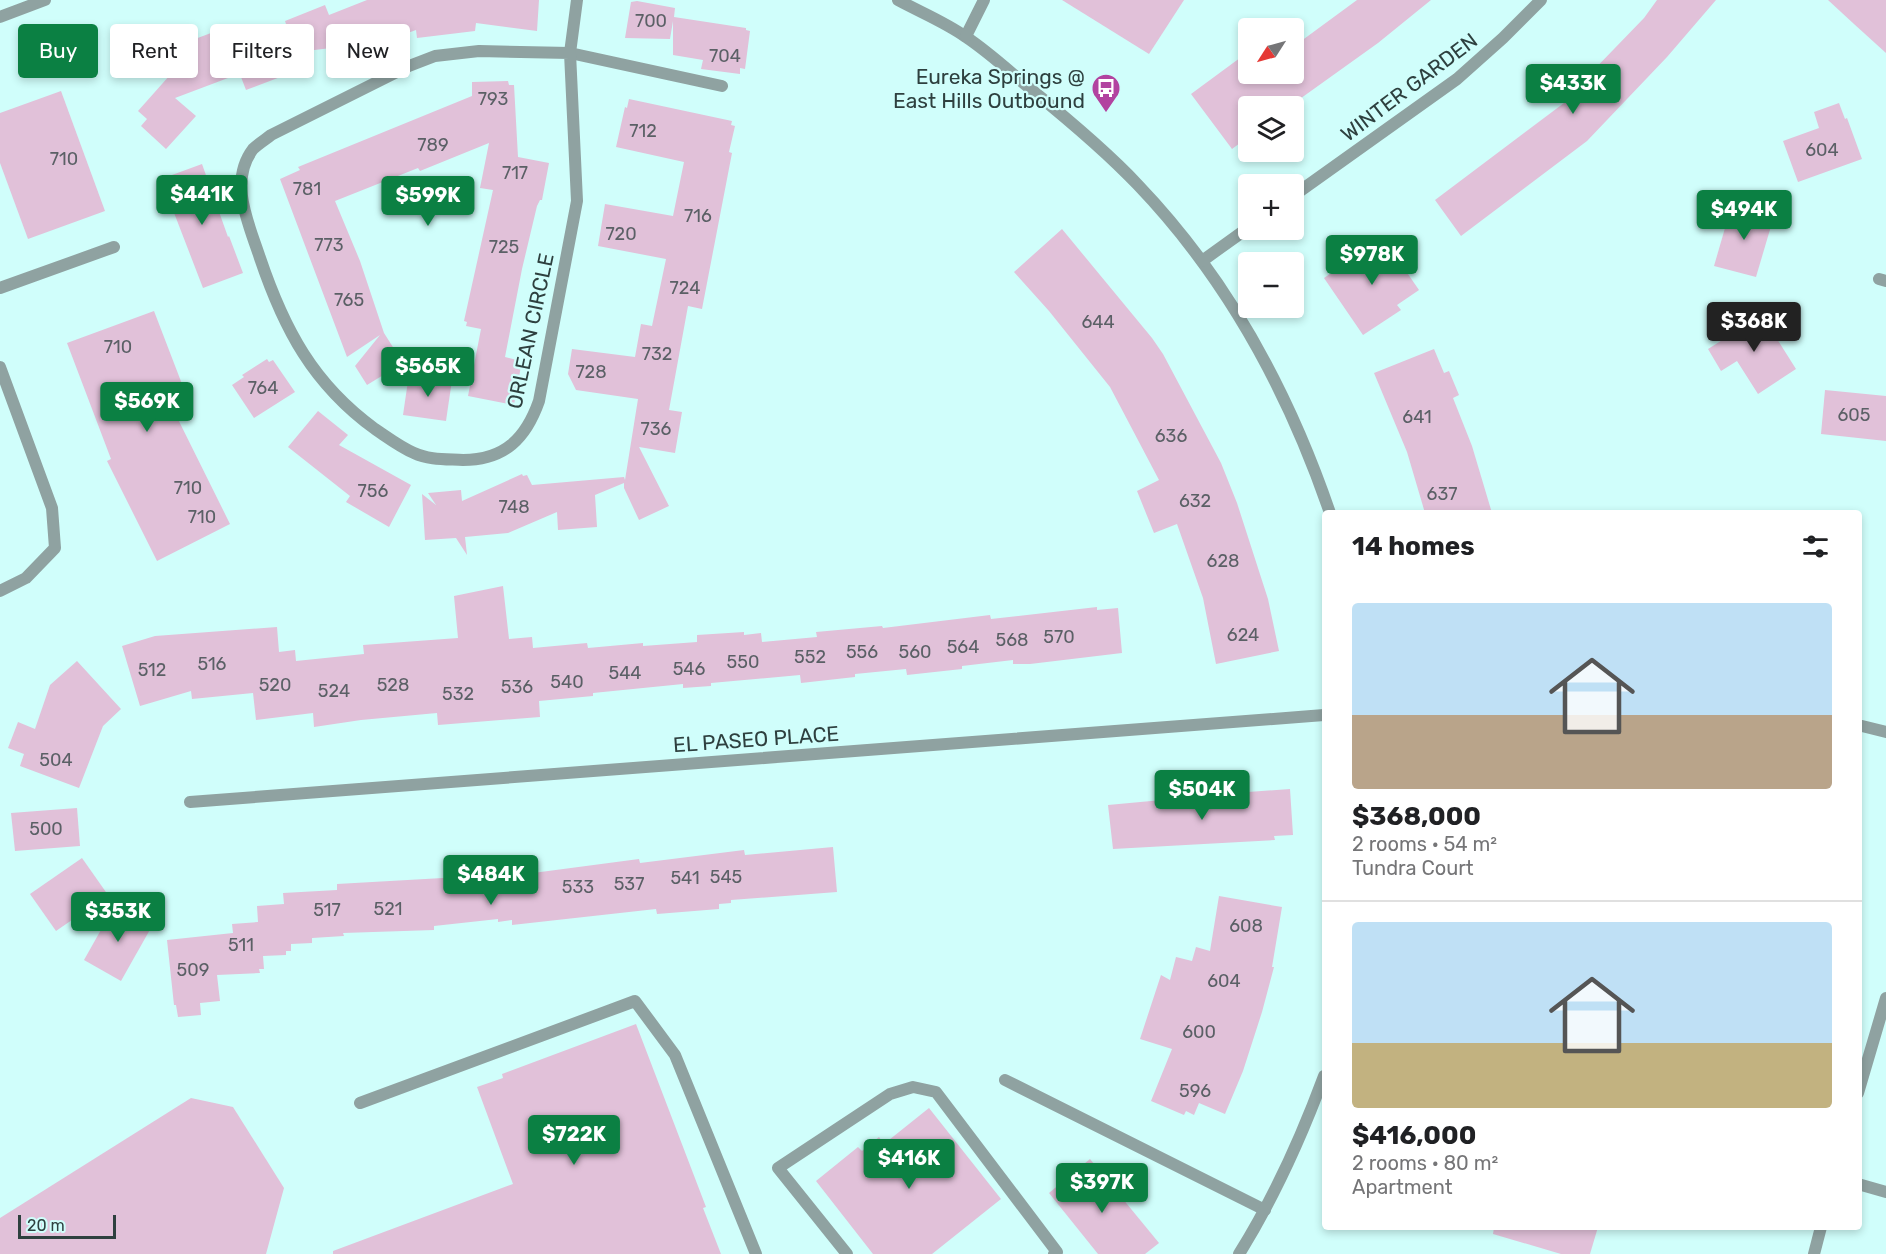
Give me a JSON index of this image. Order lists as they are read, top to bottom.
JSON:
{
  "streets": {
    "street": ["WINTER GARDEN", "ORLEAN CIRCLE", "EL PASEO PLACE"]
  },
  "places": {
    "bus stop": ["Eureka Springs @ East Hills Outbound"]
  },
  "house_numbers": [
    "700",
    "704",
    "793",
    "712",
    "789",
    "604",
    "710",
    "717",
    "781",
    "716",
    "720",
    "773",
    "725",
    "724",
    "765",
    "644",
    "710",
    "732",
    "728",
    "764",
    "605",
    "641",
    "736",
    "636",
    "710",
    "756",
    "637",
    "632",
    "748",
    "710",
    "628",
    "624",
    "570",
    "568",
    "564",
    "556",
    "560",
    "552",
    "550",
    "516",
    "546",
    "512",
    "544",
    "540",
    "520",
    "528",
    "536",
    "524",
    "532",
    "504",
    "500",
    "545",
    "541",
    "537",
    "533",
    "521",
    "517",
    "608",
    "511",
    "509",
    "604",
    "600",
    "596"
  ],
  "scale_bar": "20 m",
  "north": "bottom left",
  "page": {
    "map_buttons": ["+", "−"],
    "chip": [
      "Buy",
      "Rent",
      "Filters",
      "New"
    ],
    "price": [
      "$433K",
      "$441K",
      "$599K",
      "$494K",
      "$978K",
      "$368K",
      "$565K",
      "$569K",
      "$504K",
      "$484K",
      "$353K",
      "$722K",
      "$416K",
      "$397K"
    ],
    "heading": "14 homes",
    "list": [
      {
        "name": "$368,000",
        "note": "2 rooms · 54 m² · Tundra Court"
      },
      {
        "name": "$416,000",
        "note": "2 rooms · 80 m² · Apartment"
      }
    ],
    "scale": "20 m"
  }
}
